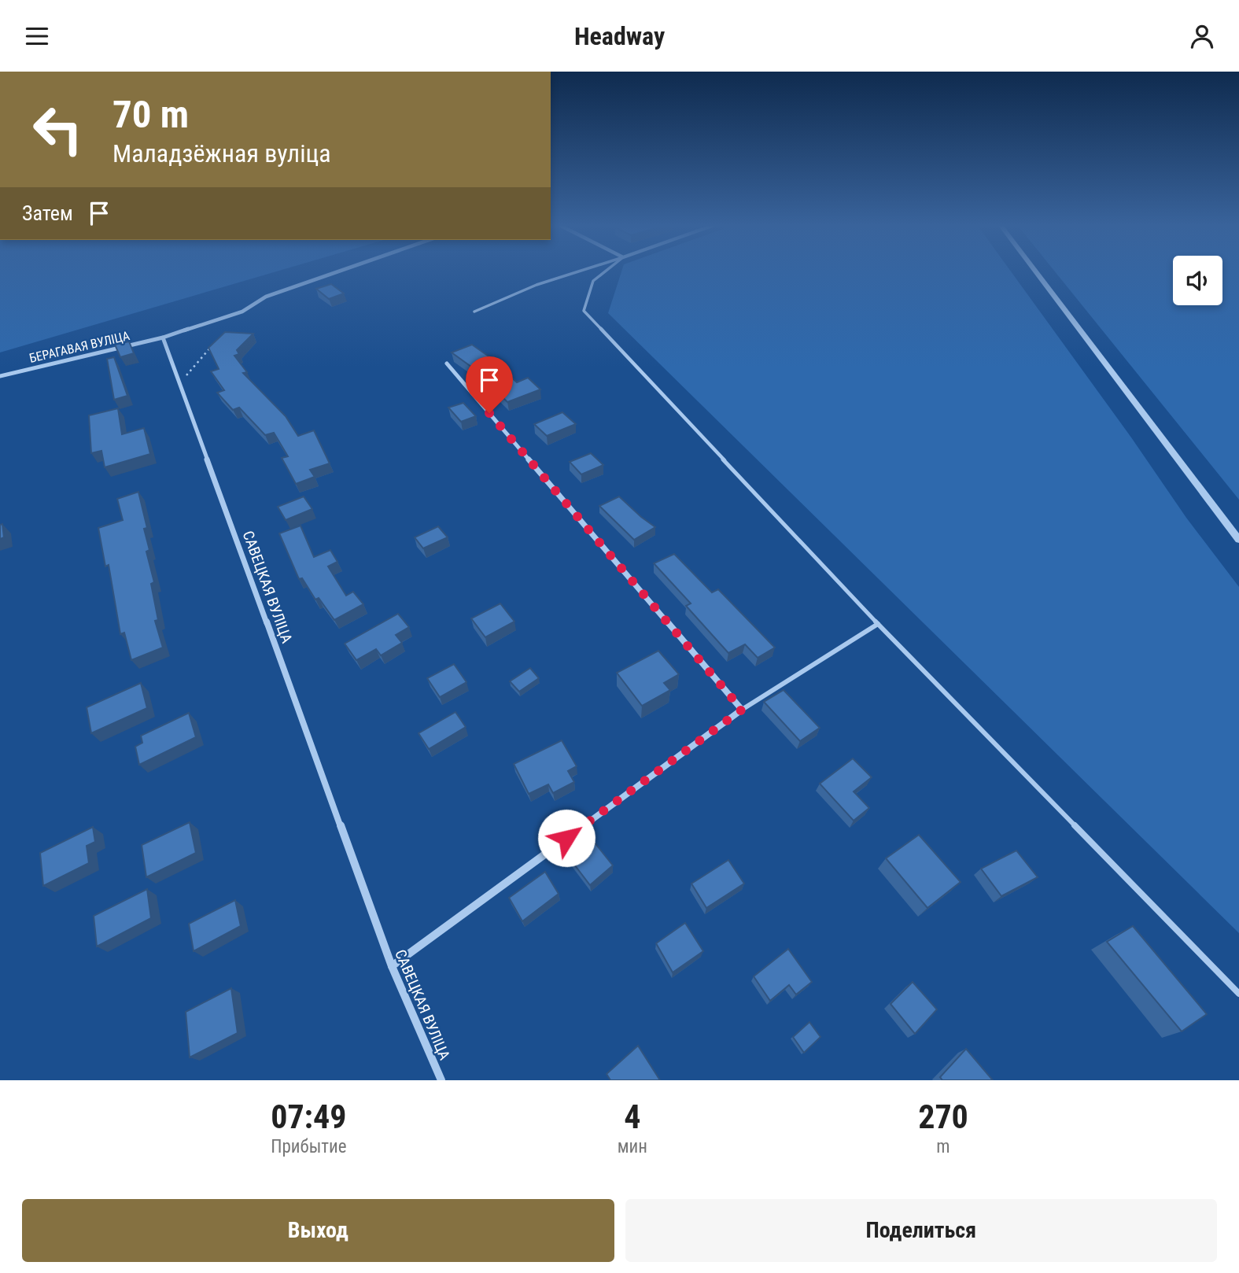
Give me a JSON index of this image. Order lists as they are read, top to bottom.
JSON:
{
  "streets": {
    "street": ["БЕРАГАВАЯ ВУЛІЦА", "САВЕЦКАЯ ВУЛІЦА"]
  },
  "crossings": [
    ["БЕРАГАВАЯ ВУЛІЦА", "САВЕЦКАЯ ВУЛІЦА"]
  ],
  "page": {
    "header": "Headway",
    "turn": ["70 m", "Маладзёжная вуліца"],
    "then": "Затем",
    "eta": [
      "07:49",
      "Прибытие",
      "4",
      "мин",
      "270",
      "m"
    ],
    "buttons": ["Выход", "Поделиться"]
  }
}
